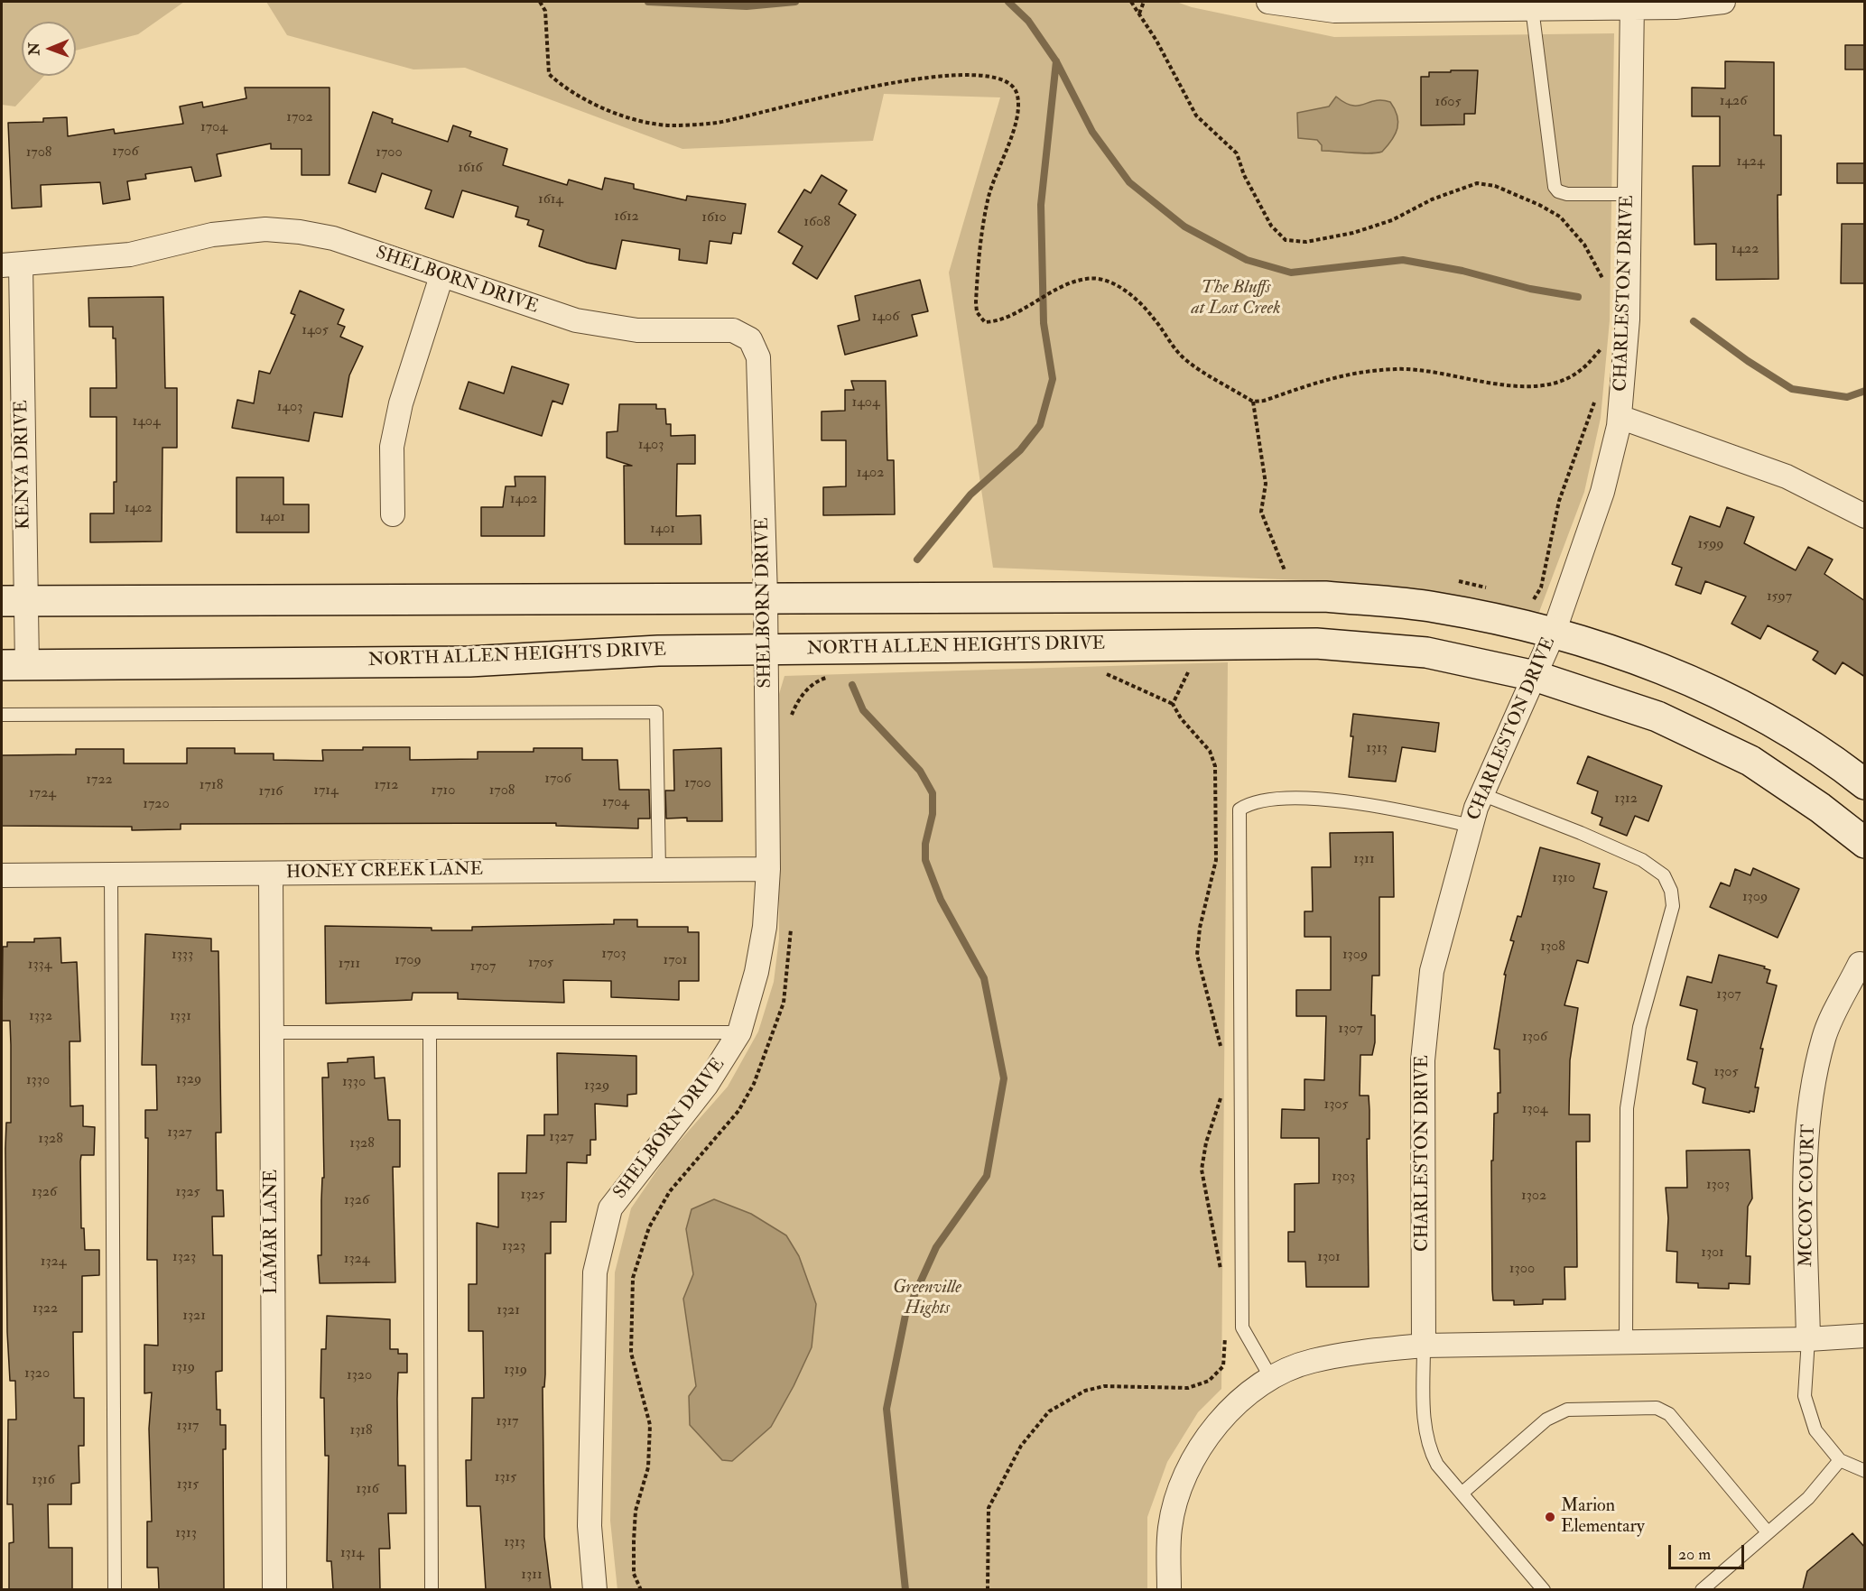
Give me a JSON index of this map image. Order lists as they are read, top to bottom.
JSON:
{
  "streets": {
    "main road": ["NORTH ALLEN HEIGHTS DRIVE"],
    "street": [
      "SHELBORN DRIVE",
      "CHARLESTON DRIVE",
      "KENYA DRIVE",
      "HONEY CREEK LANE",
      "MCCOY COURT",
      "LAMAR LANE"
    ]
  },
  "crossings": [
    ["SHELBORN DRIVE", "KENYA DRIVE"],
    ["SHELBORN DRIVE", "NORTH ALLEN HEIGHTS DRIVE"],
    ["SHELBORN DRIVE", "HONEY CREEK LANE"],
    ["CHARLESTON DRIVE", "NORTH ALLEN HEIGHTS DRIVE"],
    ["KENYA DRIVE", "NORTH ALLEN HEIGHTS DRIVE"],
    ["HONEY CREEK LANE", "LAMAR LANE"]
  ],
  "parks": ["The Bluffs at Lost Creek", "Greenville Hights"],
  "places": ["Marion Elementary"],
  "house_numbers": [
    "1426",
    "1605",
    "1702",
    "1704",
    "1706",
    "1708",
    "1700",
    "1424",
    "1616",
    "1614",
    "1612",
    "1610",
    "1608",
    "1422",
    "1406",
    "1405",
    "1404",
    "1403",
    "1404",
    "1403",
    "1402",
    "1402",
    "1402",
    "1401",
    "1401",
    "1599",
    "1597",
    "1313",
    "1706",
    "1722",
    "1700",
    "1718",
    "1712",
    "1714",
    "1710",
    "1708",
    "1716",
    "1724",
    "1312",
    "1704",
    "1720",
    "1311",
    "1310",
    "1309",
    "1308",
    "1703",
    "1333",
    "1309",
    "1709",
    "1701",
    "1705",
    "1711",
    "1334",
    "1707",
    "1307",
    "1332",
    "1331",
    "1307",
    "1306",
    "1305",
    "1329",
    "1330",
    "1330",
    "1329",
    "1305",
    "1304",
    "1327",
    "1327",
    "1328",
    "1328",
    "1303",
    "1303",
    "1326",
    "1325",
    "1325",
    "1302",
    "1326",
    "1323",
    "1301",
    "1323",
    "1301",
    "1324",
    "1324",
    "1300",
    "1322",
    "1321",
    "1321",
    "1319",
    "1319",
    "1320",
    "1320",
    "1317",
    "1317",
    "1318",
    "1315",
    "1316",
    "1315",
    "1316",
    "1313",
    "1313",
    "1314",
    "1311"
  ],
  "scale_bar": "20 m",
  "north": "left"
}
